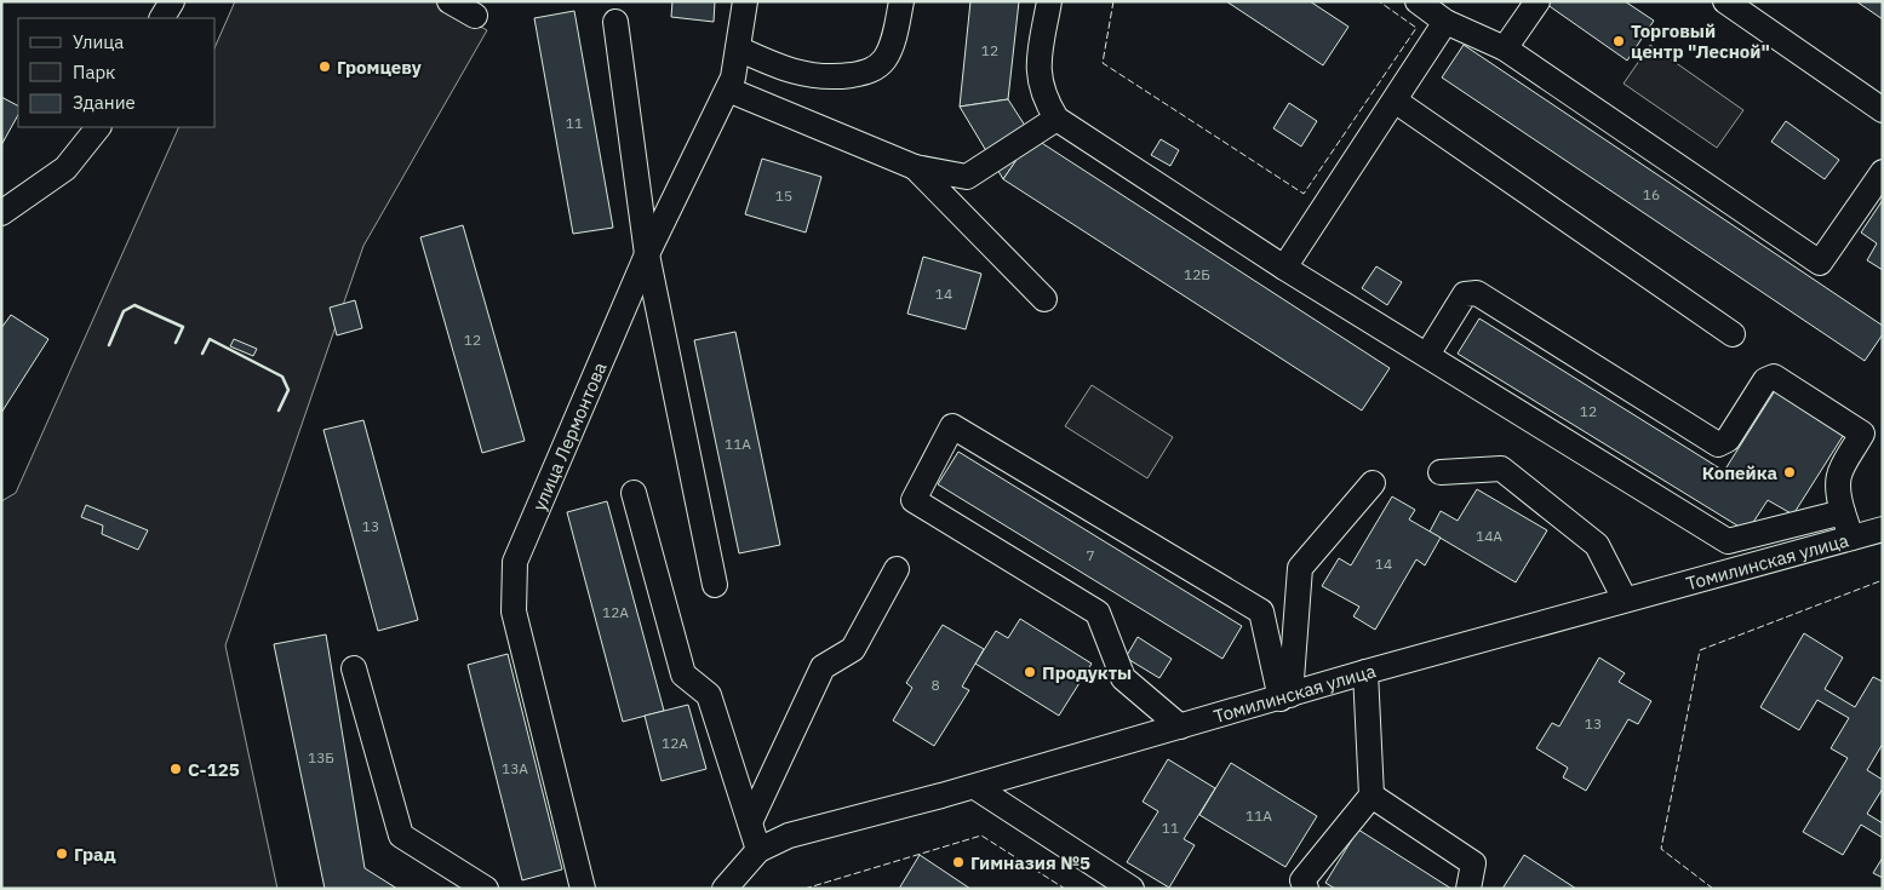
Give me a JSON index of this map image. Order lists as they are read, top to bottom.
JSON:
{
  "streets": {
    "street": ["улица Лермонтова", "Томилинская улица"]
  },
  "places": [
    "Торговый центр \"Лесной\"",
    "Громцеву",
    "Копейка",
    "Продукты",
    "С-125",
    "Град",
    "Гимназия №5"
  ],
  "house_numbers": [
    "12",
    "11",
    "16",
    "15",
    "12Б",
    "14",
    "12",
    "12",
    "11А",
    "13",
    "14А",
    "7",
    "14",
    "12А",
    "8",
    "13",
    "12А",
    "13Б",
    "13А",
    "11А",
    "11"
  ],
  "legend": ["Улица", "Парк", "Здание"]
}
